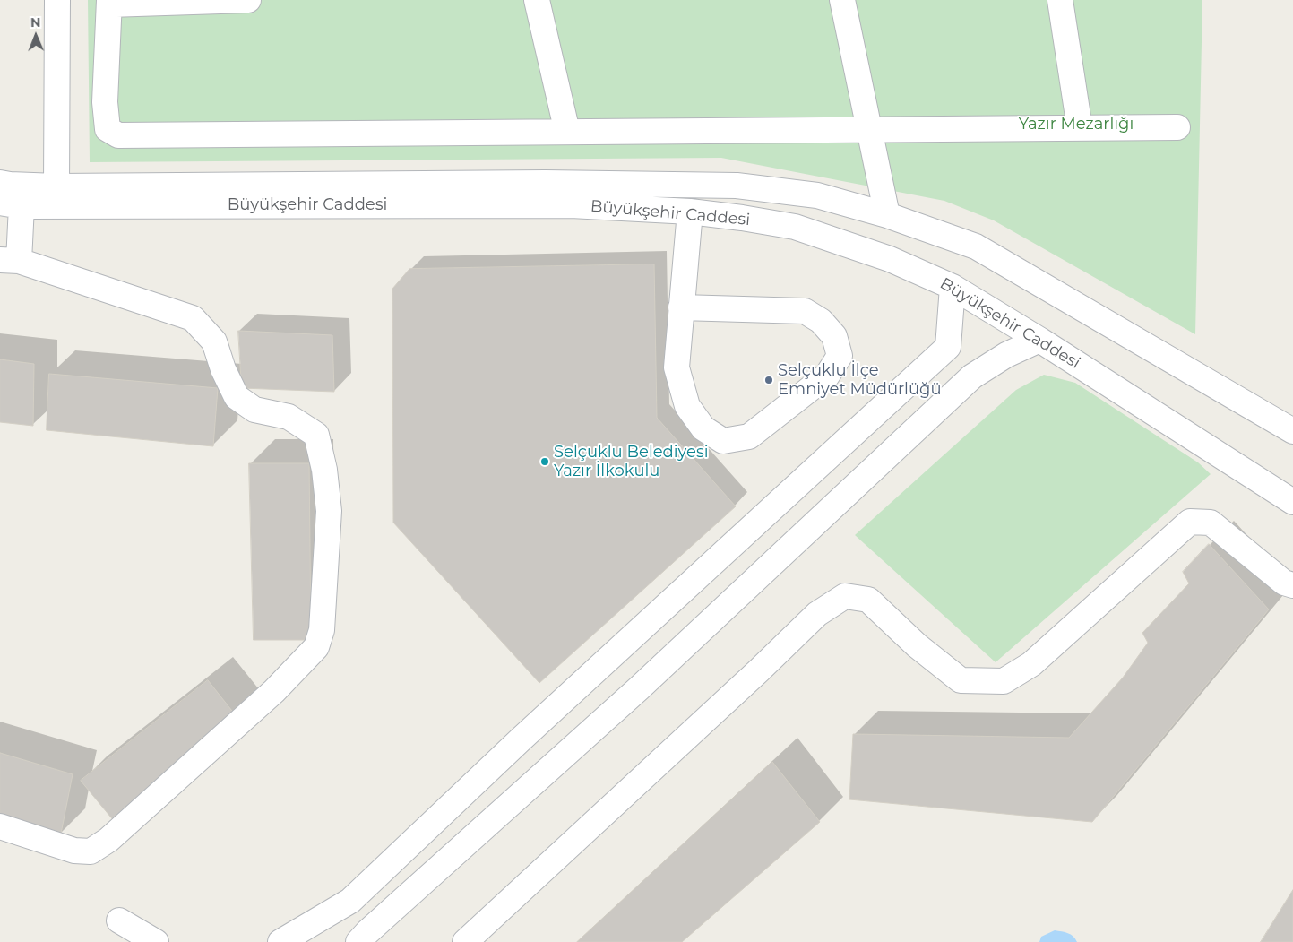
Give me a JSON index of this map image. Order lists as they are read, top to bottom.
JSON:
{
  "streets": {
    "street": ["Büyükşehir Caddesi"]
  },
  "parks": ["Yazır Mezarlığı"],
  "places": ["Selçuklu İlçe Emniyet Müdürlüğü", "Selçuklu Belediyesi Yazır İlkokulu"],
  "north": "top"
}
